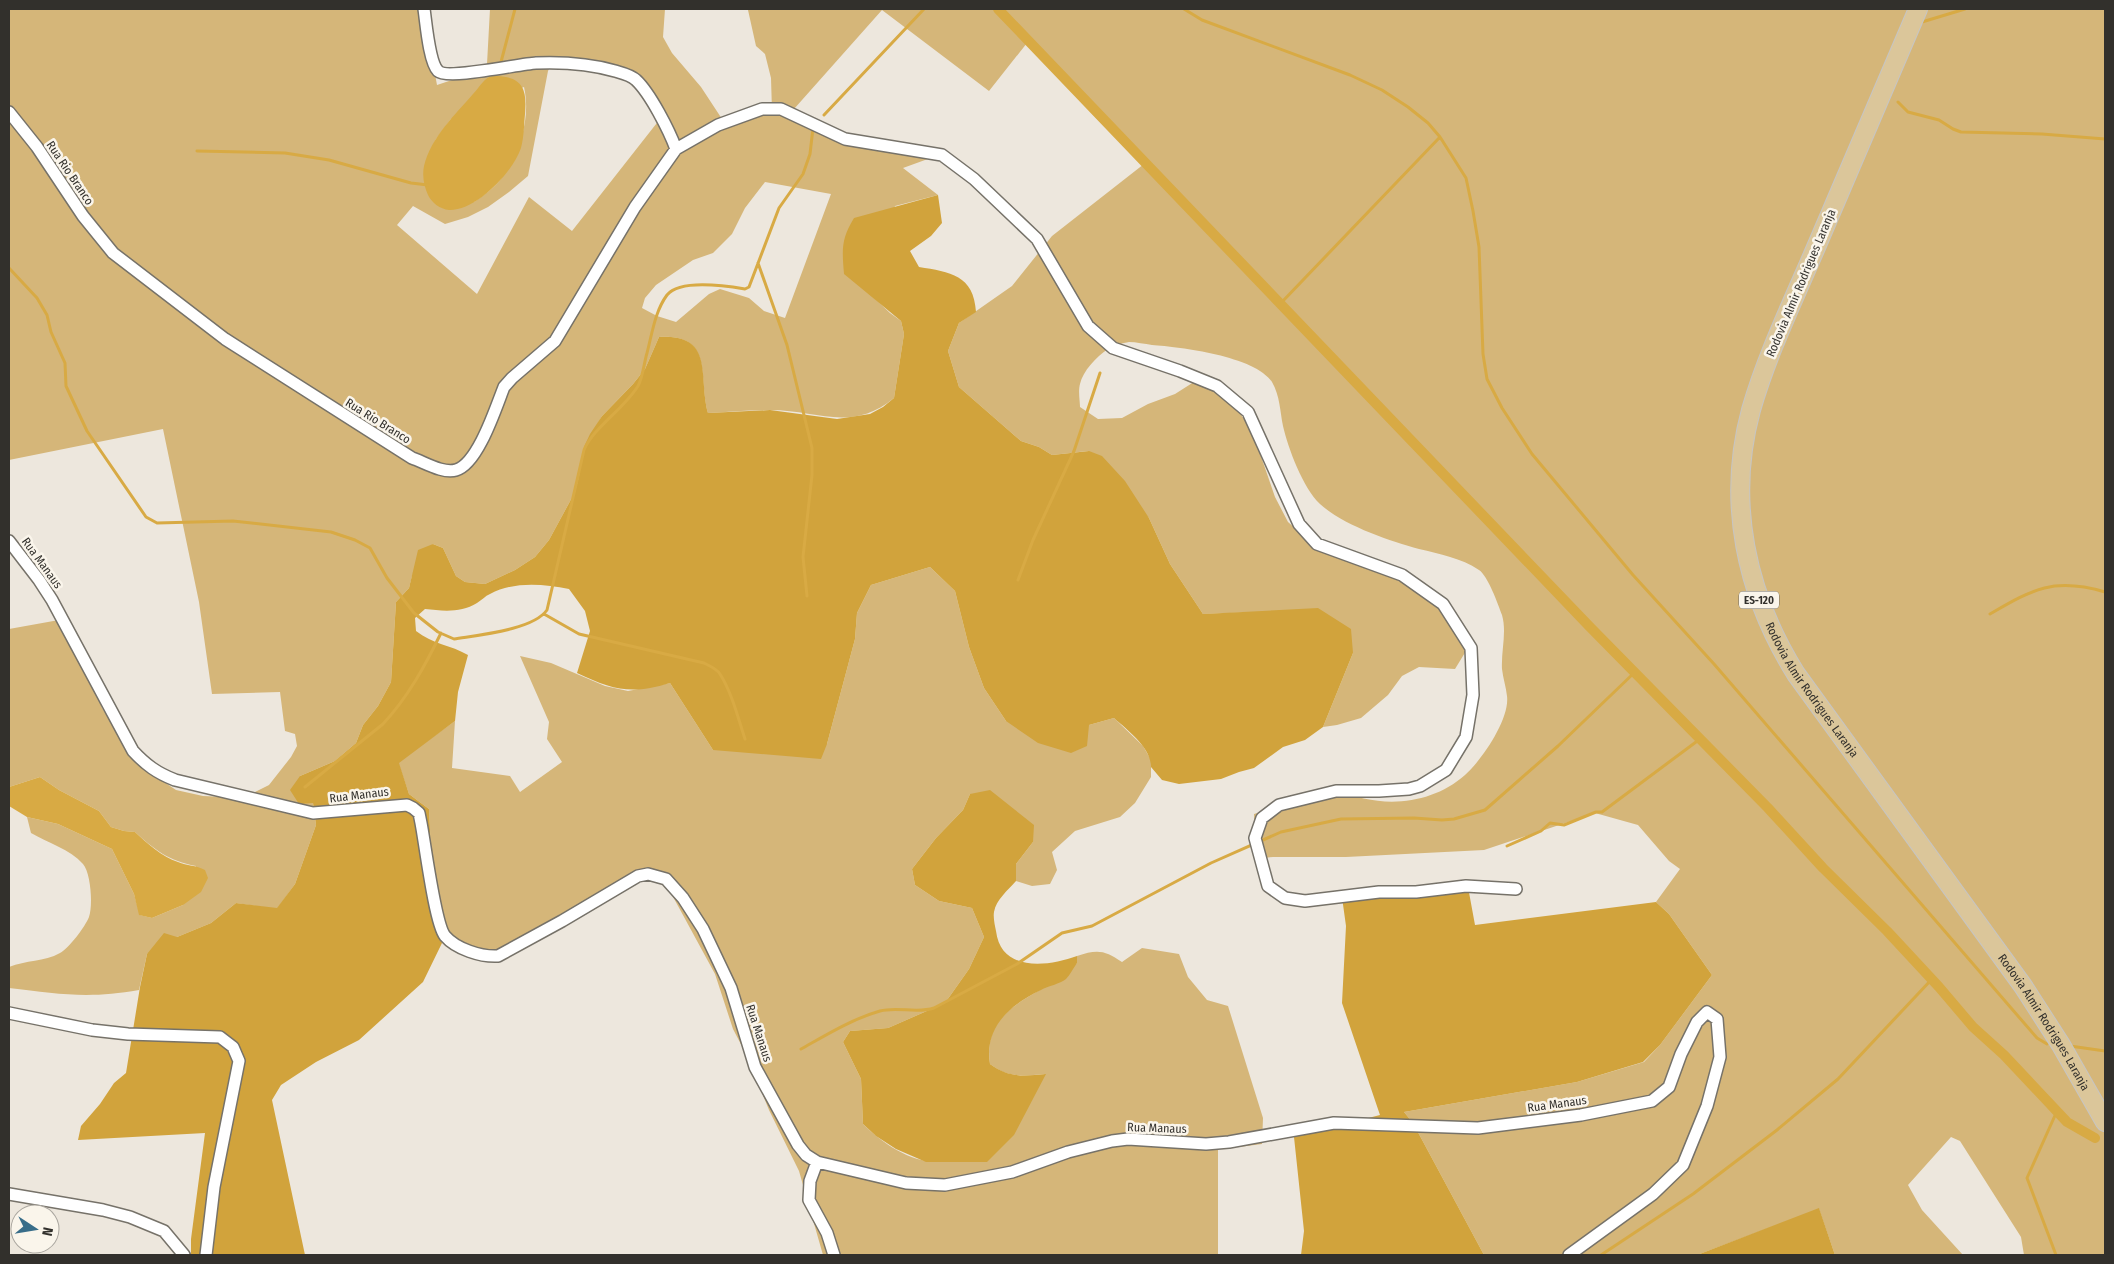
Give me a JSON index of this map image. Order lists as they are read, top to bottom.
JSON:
{
  "streets": {
    "main road": ["Rodovia Almir Rodrigues Laranja", "ES-120"],
    "street": ["Rua Rio Branco", "Rua Manaus"]
  },
  "north": "right"
}
